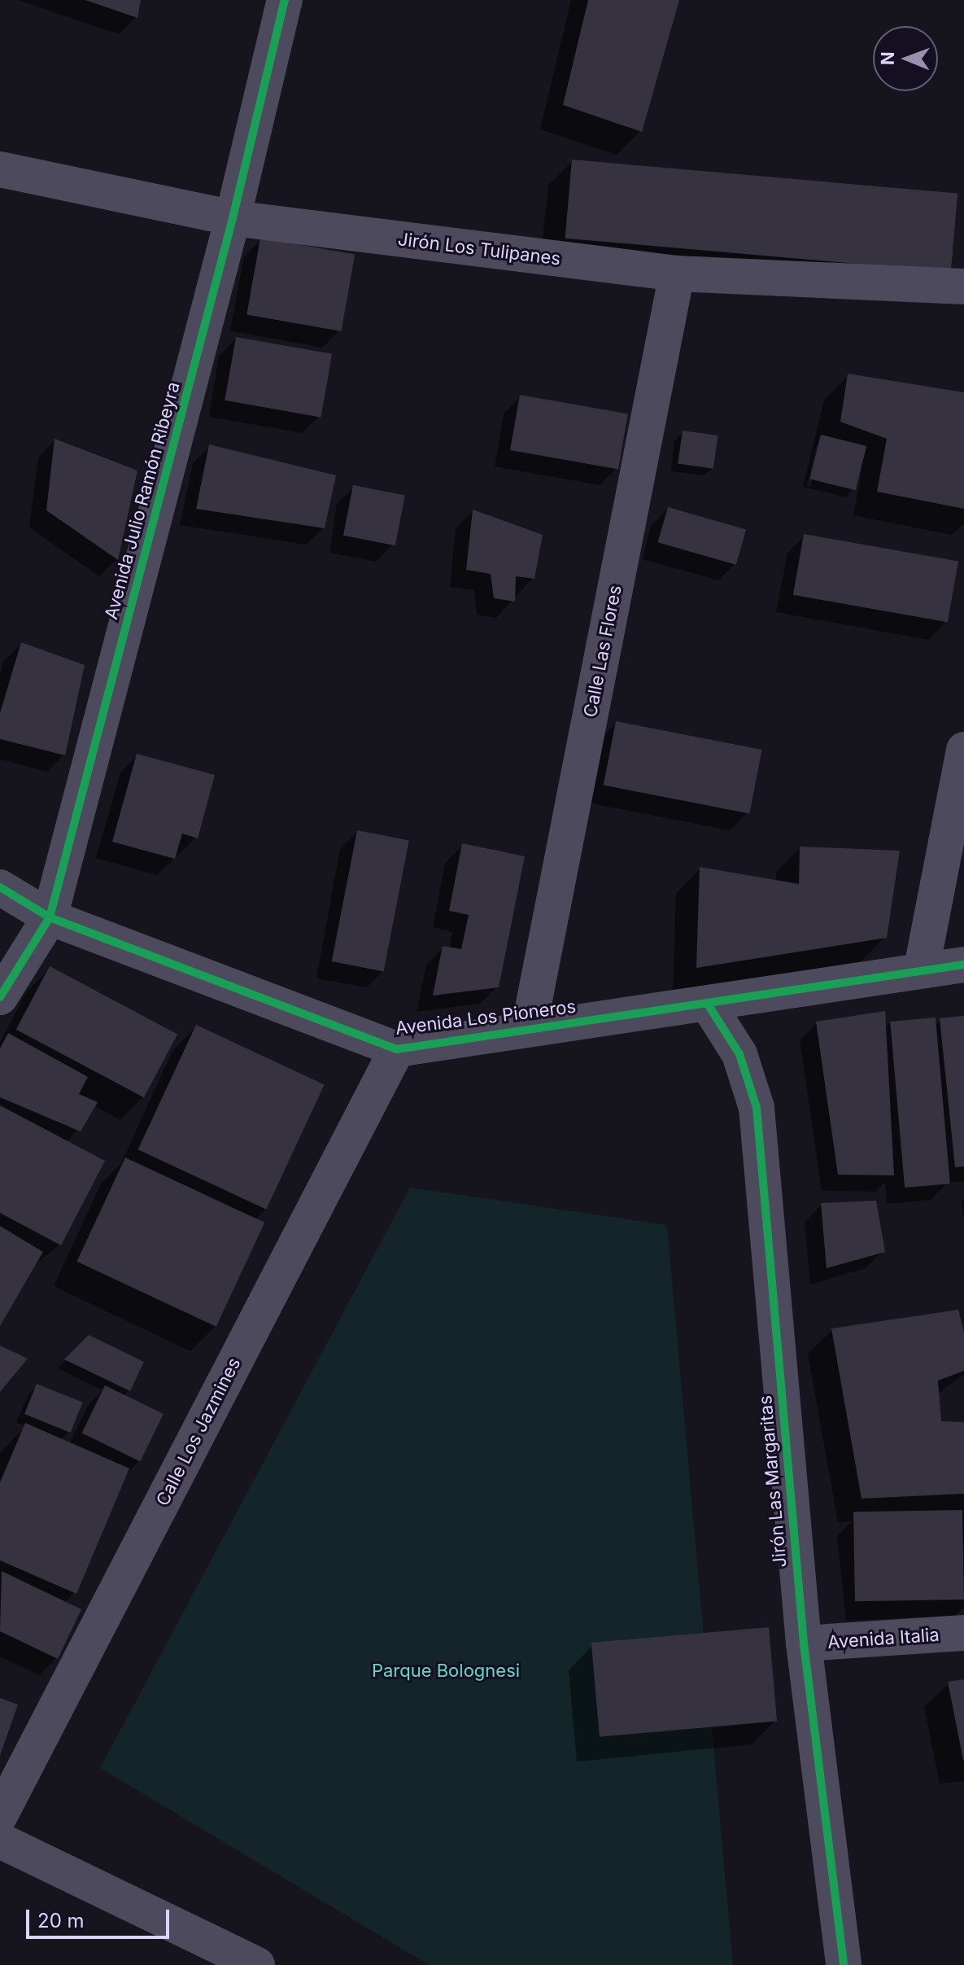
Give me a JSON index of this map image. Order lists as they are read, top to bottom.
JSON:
{
  "streets": {
    "street": [
      "Jirón Los Tulipanes",
      "Avenida Julio Ramón Ribeyra",
      "Calle Las Flores",
      "Avenida Los Pioneros",
      "Calle Los Jazmines",
      "Jirón Las Margaritas",
      "Avenida Italia"
    ]
  },
  "crossings": [
    ["Jirón Los Tulipanes", "Avenida Julio Ramón Ribeyra"],
    ["Jirón Los Tulipanes", "Calle Las Flores"],
    ["Avenida Julio Ramón Ribeyra", "Avenida Los Pioneros"],
    ["Calle Las Flores", "Avenida Los Pioneros"],
    ["Avenida Los Pioneros", "Calle Los Jazmines"],
    ["Avenida Los Pioneros", "Jirón Las Margaritas"],
    ["Jirón Las Margaritas", "Avenida Italia"]
  ],
  "parks": ["Parque Bolognesi"],
  "scale_bar": "20 m",
  "north": "left"
}
